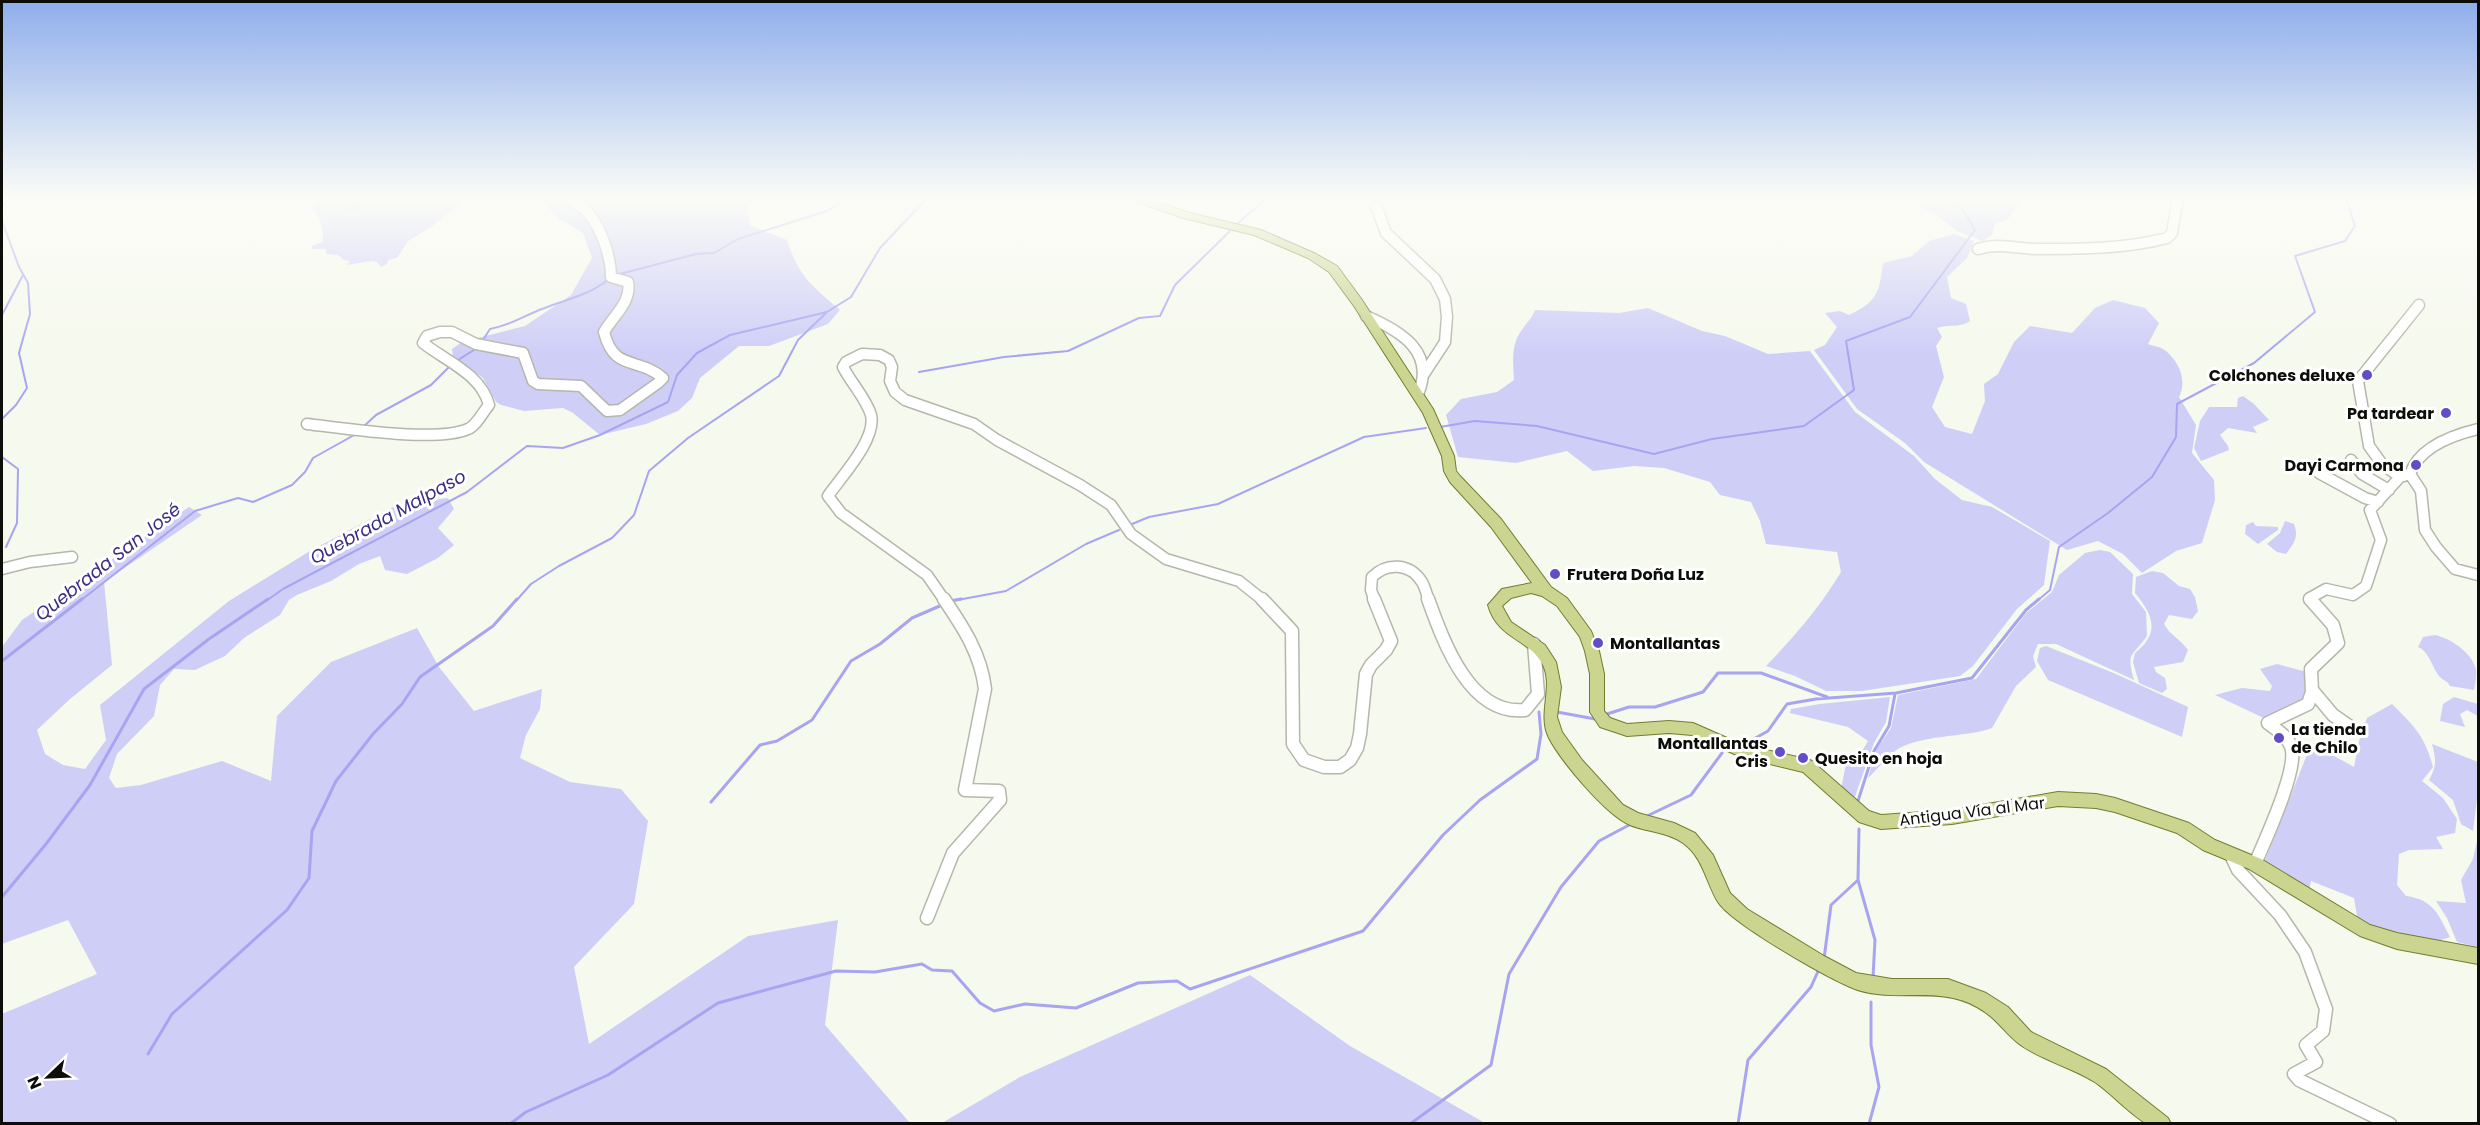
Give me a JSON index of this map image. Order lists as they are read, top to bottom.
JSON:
{
  "streets": {
    "main road": ["Antigua Vía al Mar"]
  },
  "water": ["Quebrada Malpaso", "Quebrada San José"],
  "places": [
    "Colchones deluxe",
    "Pa tardear",
    "Dayi Carmona",
    "Frutera Doña Luz",
    "Montallantas",
    "La tienda de Chilo",
    "Montallantas Cris",
    "Quesito en hoja"
  ],
  "north": "bottom left"
}
